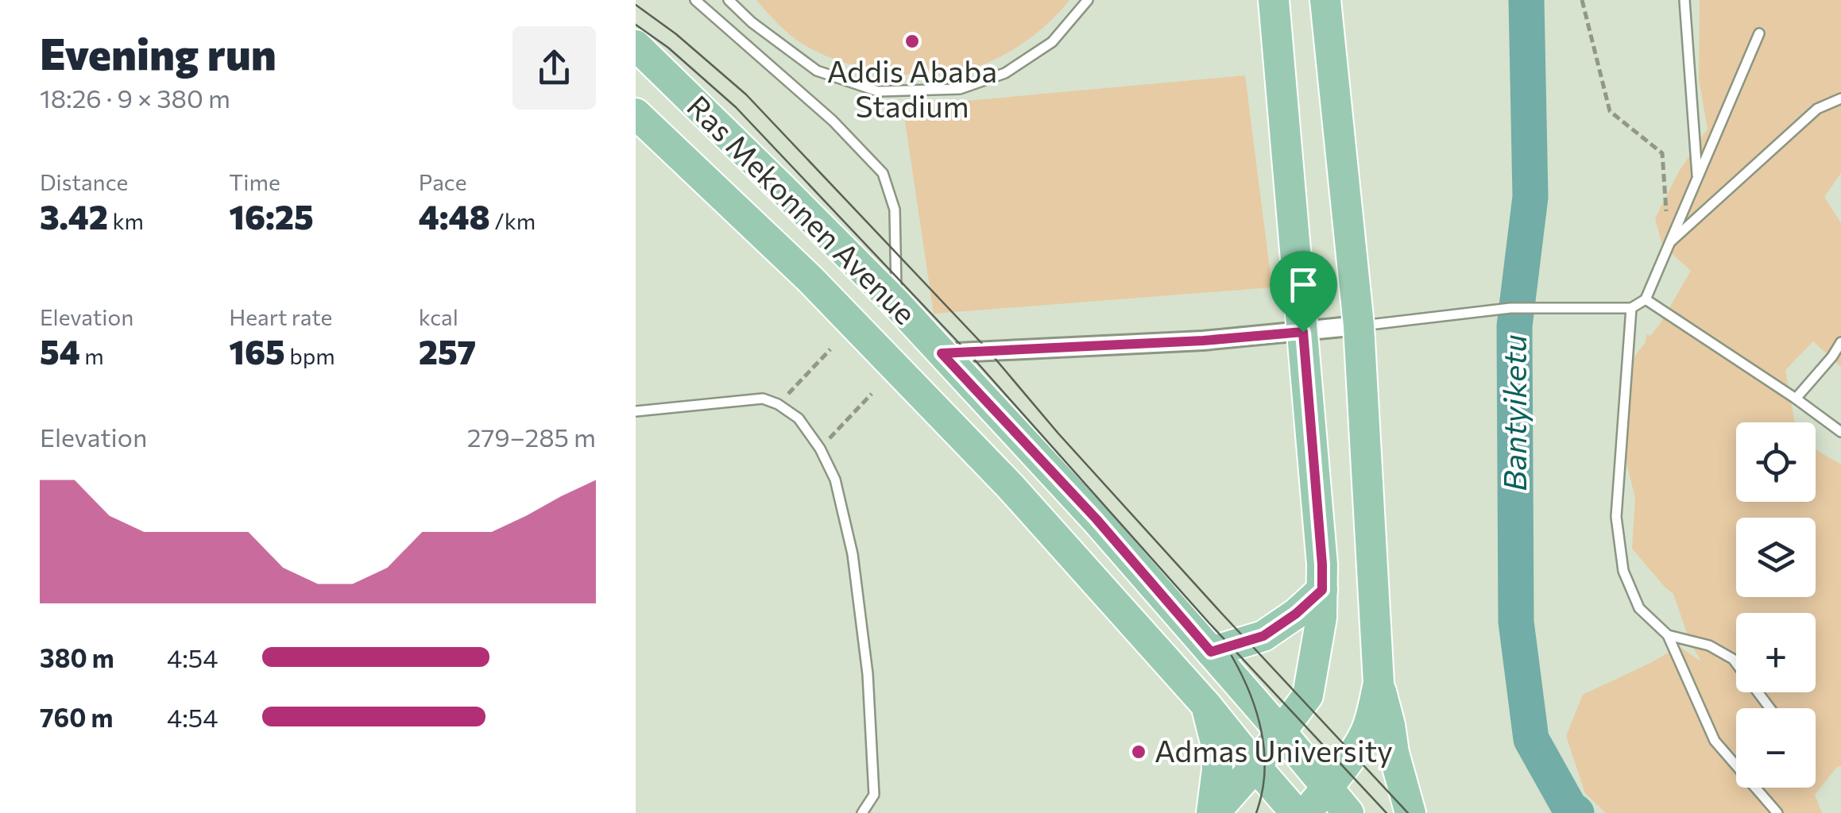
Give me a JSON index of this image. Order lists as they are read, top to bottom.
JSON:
{
  "streets": {
    "main road": ["Ras Mekonnen Avenue"]
  },
  "water": ["Bantyiketu"],
  "places": ["Addis Ababa Stadium", "Admas University"],
  "page": {
    "heading": ["Evening run", "18:26 · 9 × 380 m"],
    "stats": [
      ["Distance", "3.42 km"],
      ["Time", "16:25"],
      ["Pace", "4:48 /km"],
      ["Elevation", "54 m"],
      ["Heart rate", "165 bpm"],
      ["kcal", "257"]
    ],
    "chart": ["Elevation", "279–285 m"],
    "map_buttons": ["+", "−"],
    "list": [
      {
        "name": "380 m",
        "note": "4:54"
      },
      {
        "name": "760 m",
        "note": "4:54"
      }
    ]
  }
}
